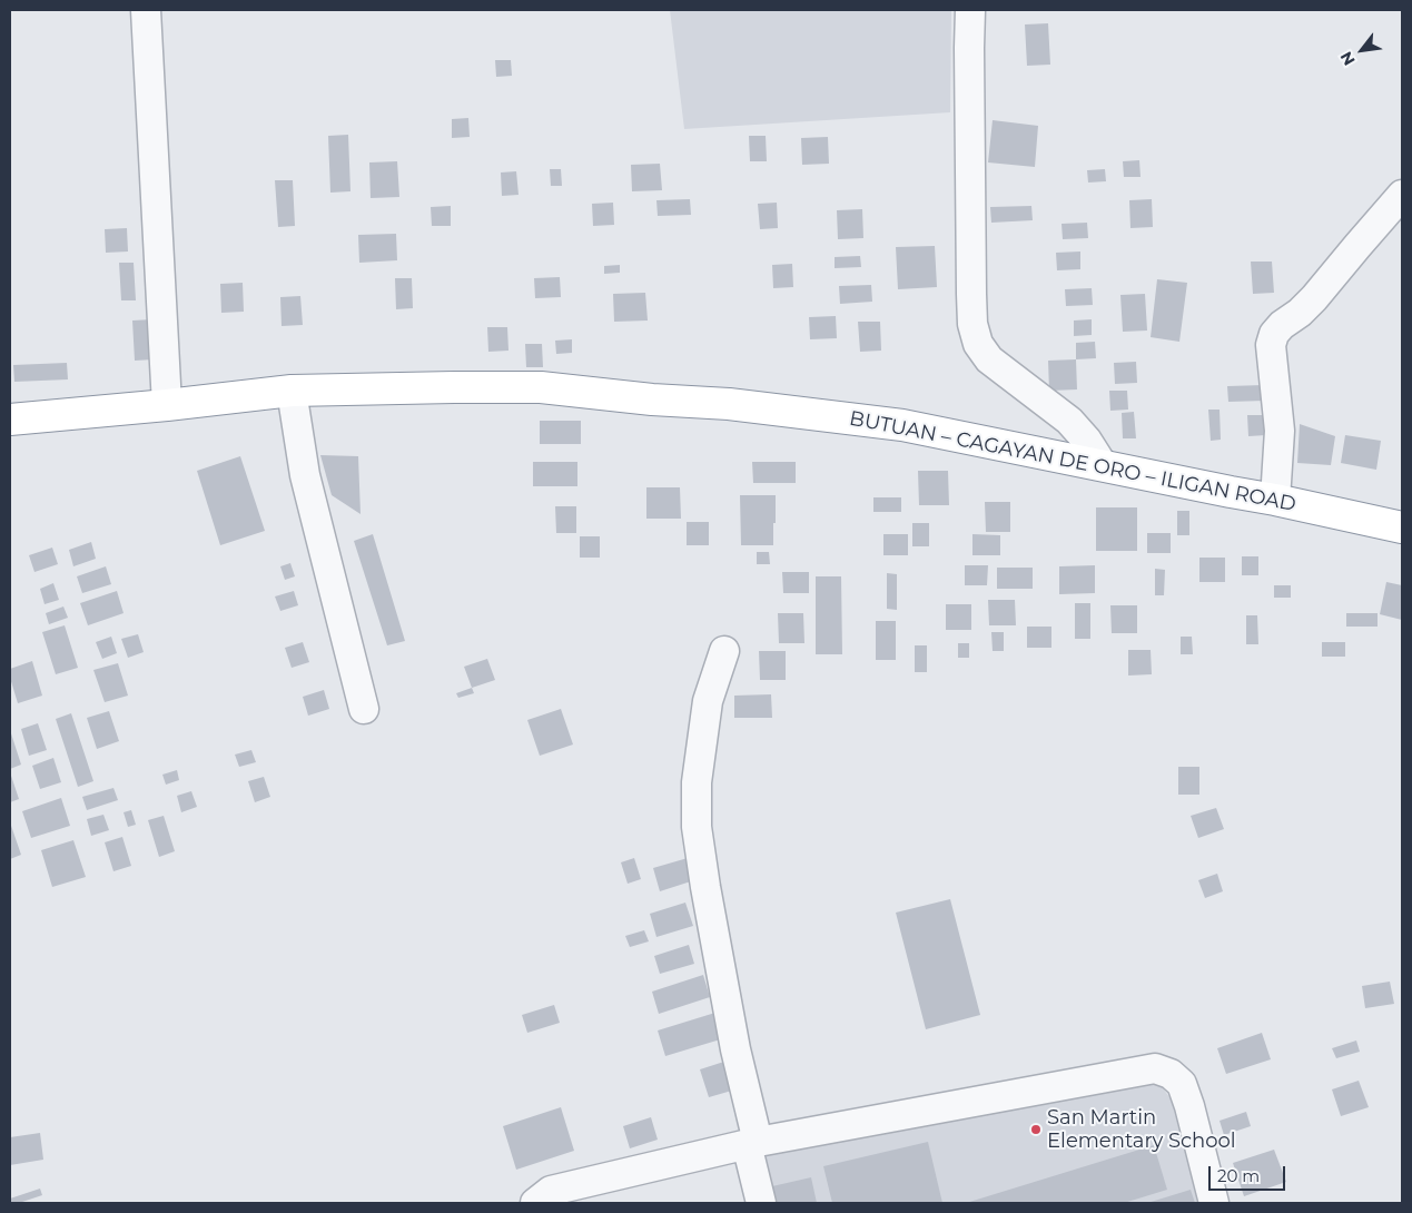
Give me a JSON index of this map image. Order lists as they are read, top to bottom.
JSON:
{
  "streets": {
    "highway": ["BUTUAN – CAGAYAN DE ORO – ILIGAN ROAD"]
  },
  "places": ["San Martin Elementary School"],
  "scale_bar": "20 m",
  "north": "bottom left"
}
